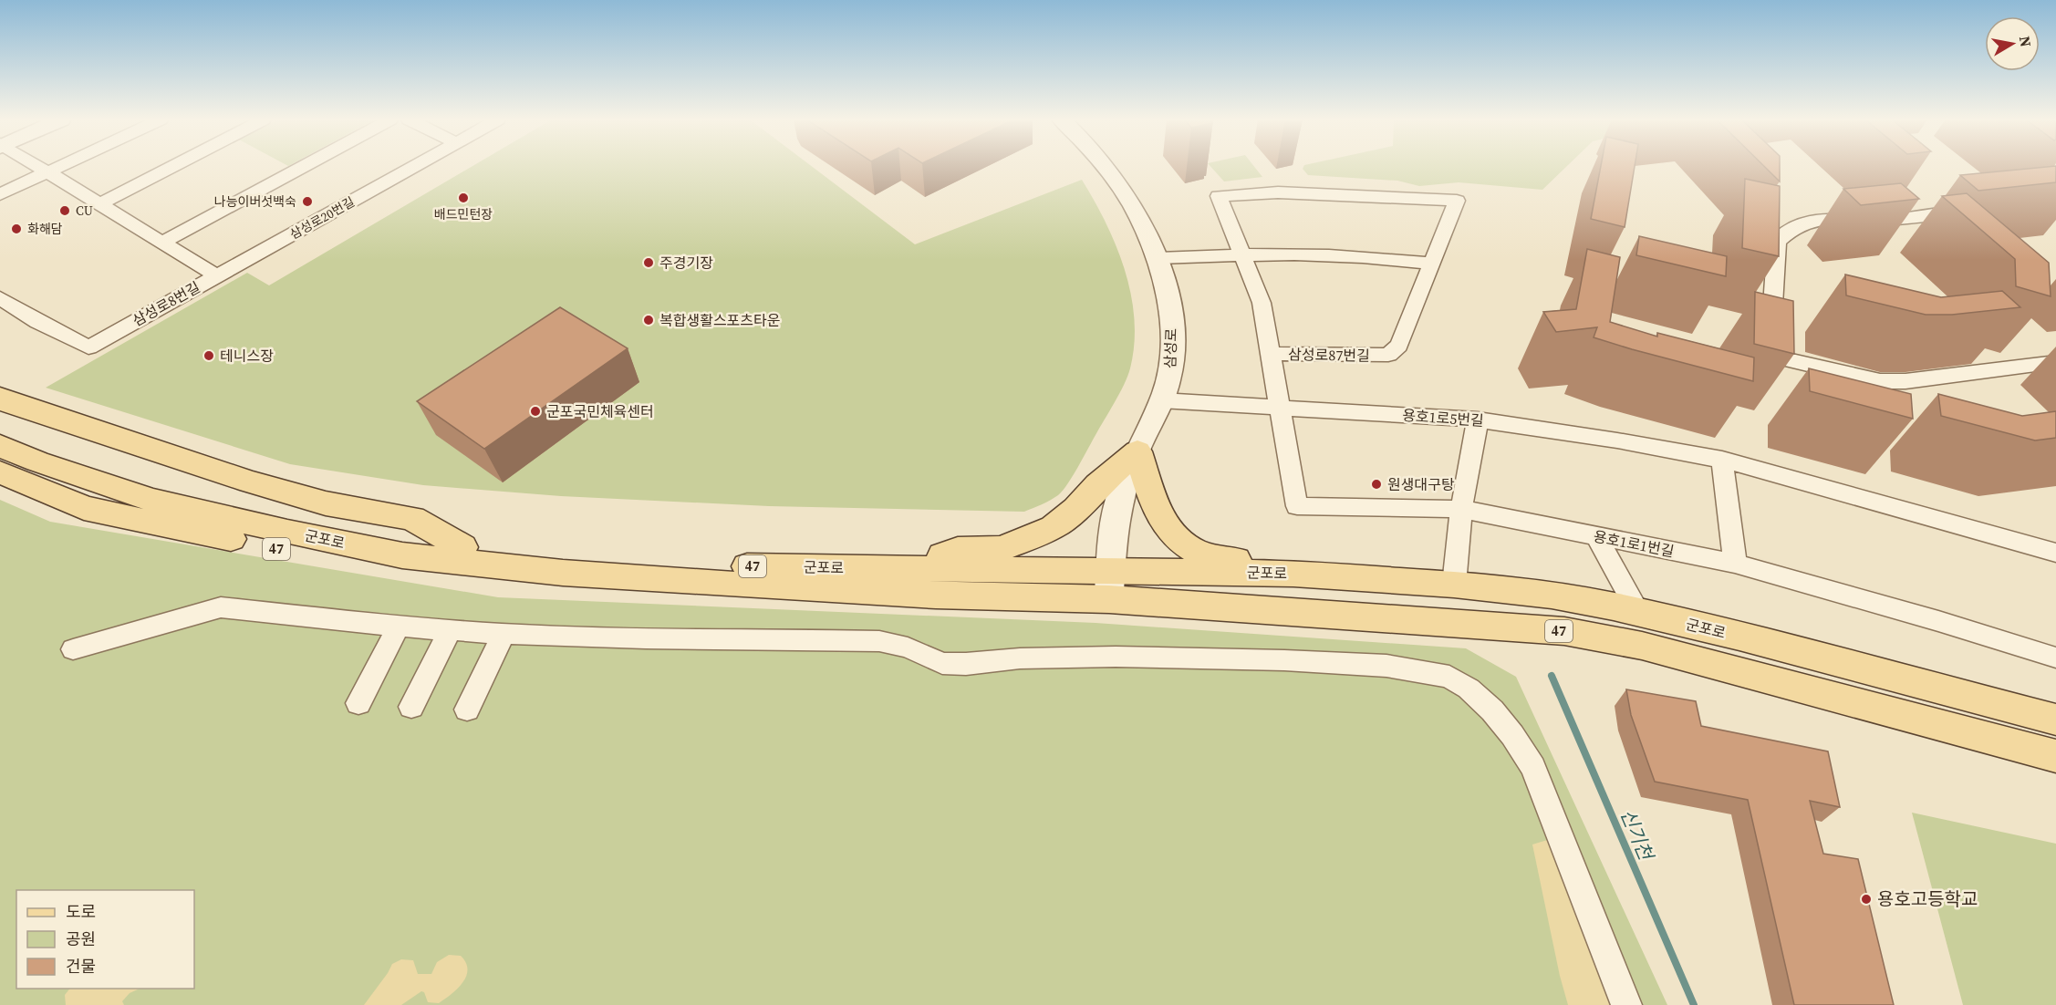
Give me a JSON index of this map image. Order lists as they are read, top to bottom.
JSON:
{
  "streets": {
    "main road": ["군포로", "47"],
    "street": [
      "삼성로20번길",
      "삼성로8번길",
      "삼성로",
      "삼성로87번길",
      "용호1로5번길",
      "용호1로1번길"
    ]
  },
  "crossings": [
    ["삼성로20번길", "삼성로8번길"],
    ["삼성로", "용호1로5번길"],
    ["삼성로", "군포로"],
    ["용호1로5번길", "용호1로1번길"]
  ],
  "water": ["신기천"],
  "places": [
    "배드민턴장",
    "나능이버섯백숙",
    "CU",
    "화해담",
    "주경기장",
    "복합생활스포츠타운",
    "테니스장",
    "군포국민체육센터",
    "원생대구탕",
    "용호고등학교"
  ],
  "legend": ["도로", "공원", "건물"],
  "north": "right"
}
